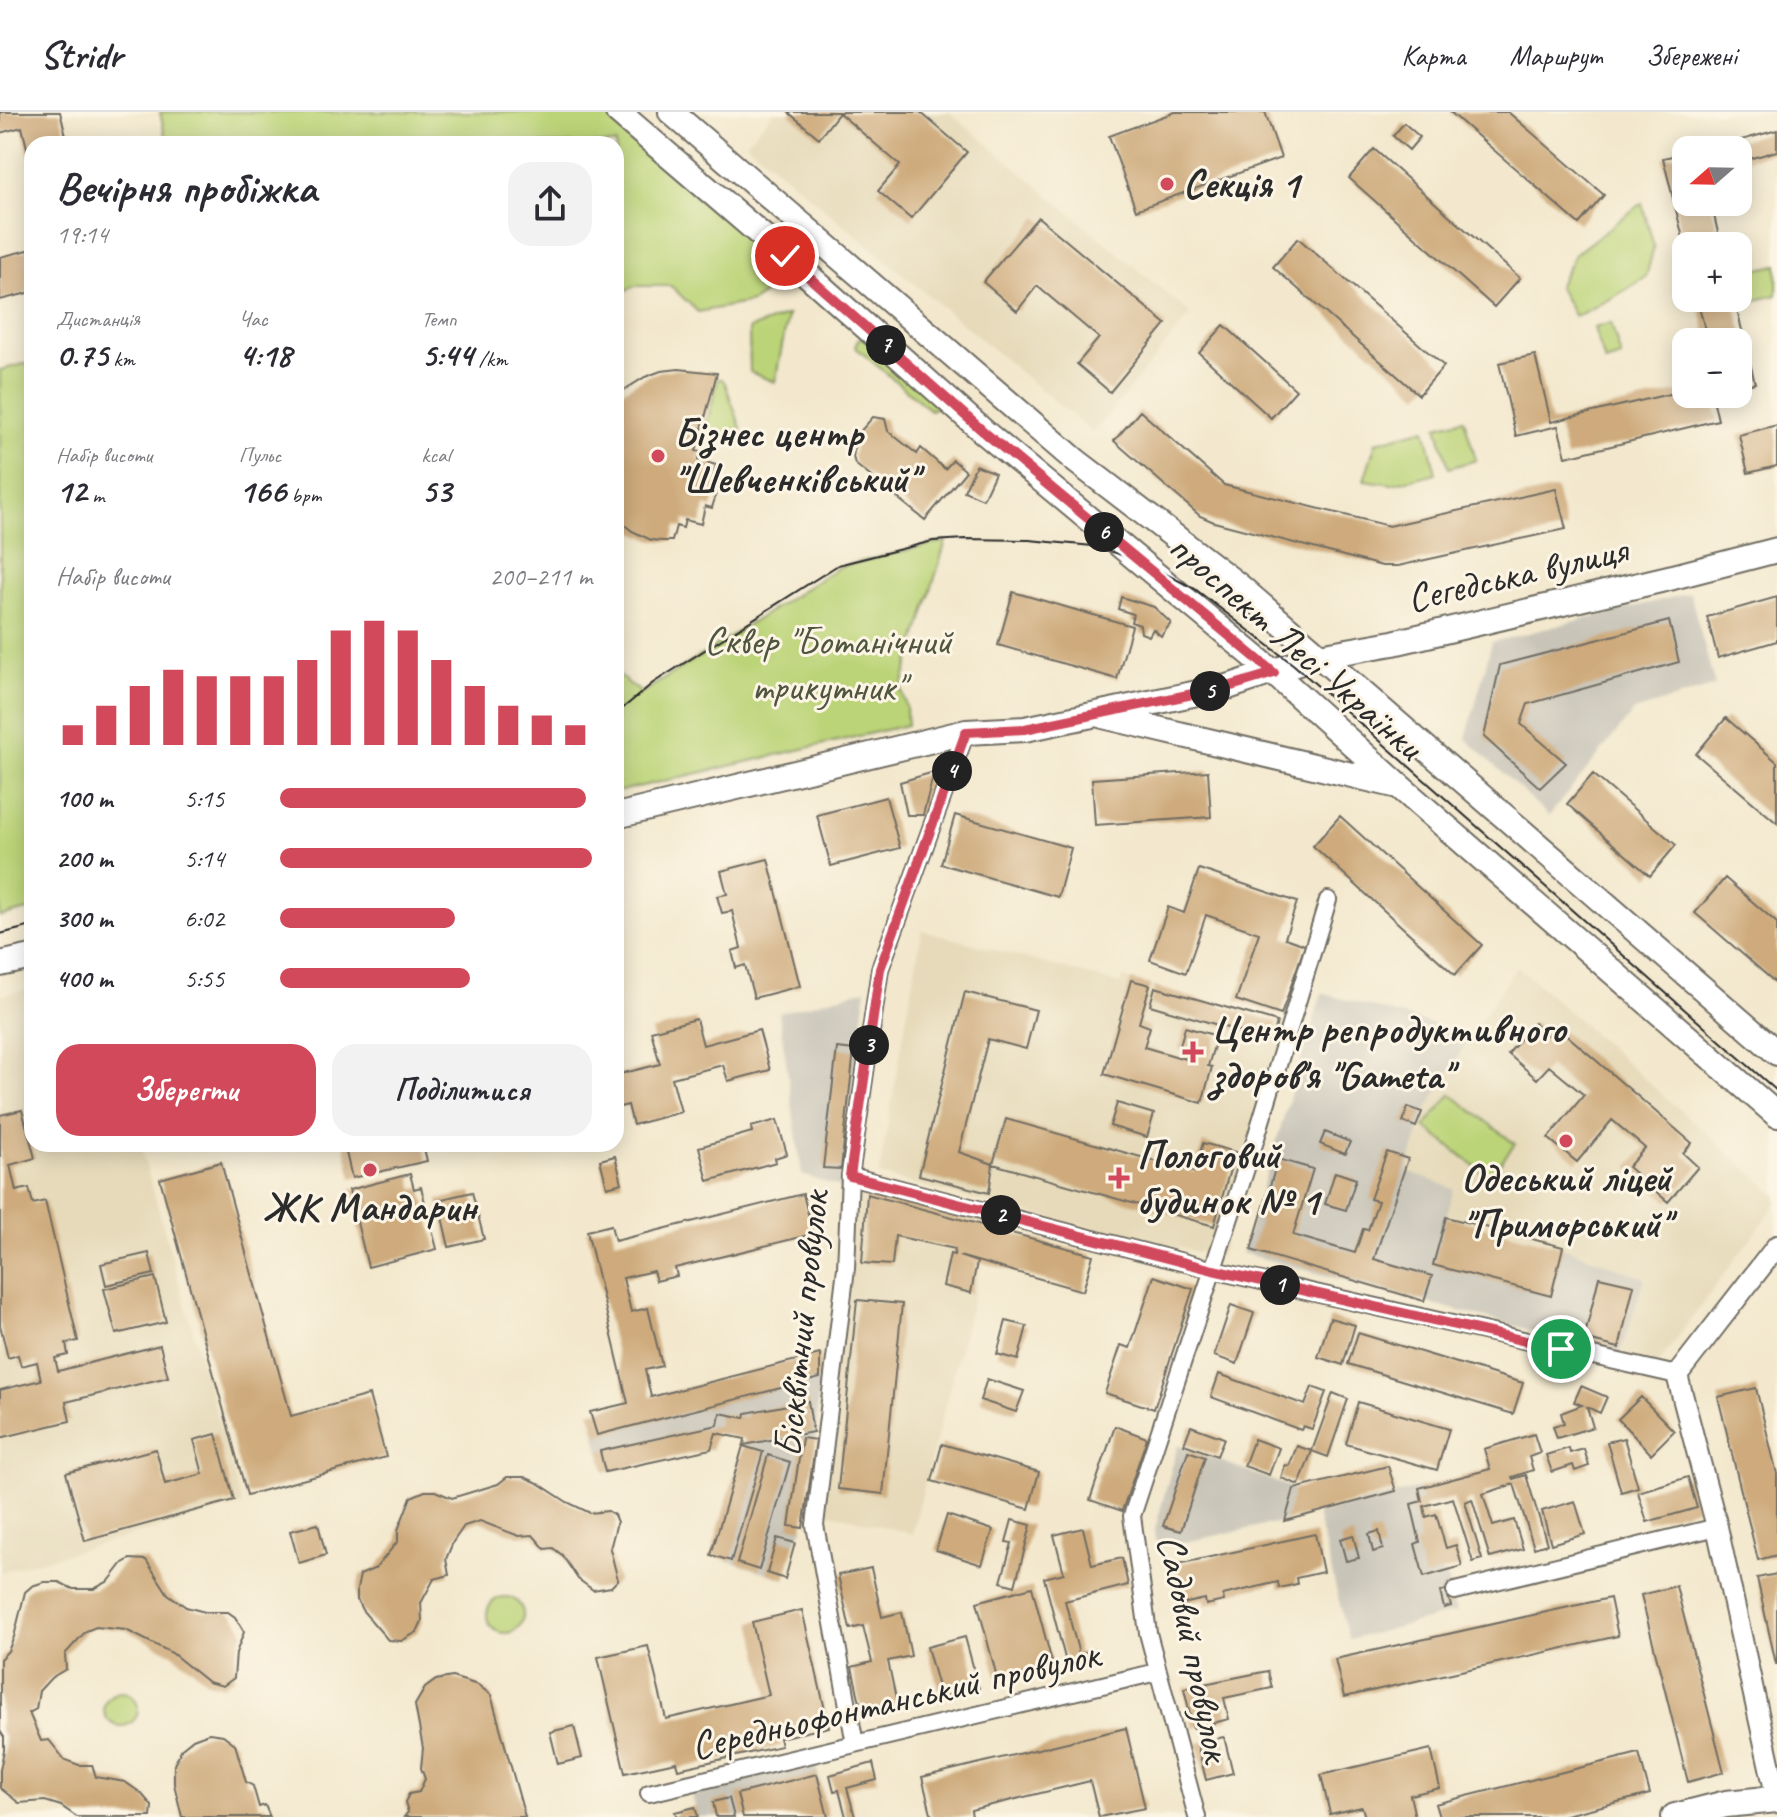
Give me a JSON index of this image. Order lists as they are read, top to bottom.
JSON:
{
  "streets": {
    "main road": ["Сегедська вулиця", "проспект Лесі Українки"],
    "street": ["Бісквітний провулок", "Садовий провулок", "Середньофонтанський провулок"]
  },
  "crossings": [
    ["Сегедська вулиця", "проспект Лесі Українки"],
    ["Сегедська вулиця", "Бісквітний провулок"],
    ["Бісквітний провулок", "Середньофонтанський провулок"],
    ["Садовий провулок", "Середньофонтанський провулок"]
  ],
  "parks": ["Сквер \"Ботанічний трикутник\""],
  "places": {
    "other": [
      "Секція 1",
      "Бізнес центр \"Шевченківський\"",
      "Одеський ліцей \"Приморський\"",
      "ЖК Мандарин"
    ],
    "health": ["Центр репродуктивного здоров'я \"Gameta\"", "Пологовий будинок № 1"]
  },
  "north": "left",
  "page": {
    "header": "Stridr",
    "nav": ["Карта", "Маршрут", "Збережені"],
    "map_buttons": ["+", "−"],
    "heading": ["Вечірня пробіжка", "19:14"],
    "stats": [
      ["Дистанція", "0.75 km"],
      ["Час", "4:18"],
      ["Темп", "5:44 /km"],
      ["Набір висоти", "12 m"],
      ["Пульс", "166 bpm"],
      ["kcal", "53"]
    ],
    "pins": [
      "7",
      "6",
      "5",
      "4",
      "3",
      "2",
      "1"
    ],
    "chart": ["Набір висоти", "200–211 m"],
    "list": [
      {
        "name": "100 m",
        "note": "5:15"
      },
      {
        "name": "200 m",
        "note": "5:14"
      },
      {
        "name": "300 m",
        "note": "6:02"
      },
      {
        "name": "400 m",
        "note": "5:55"
      }
    ],
    "buttons": ["Зберегти", "Поділитися"]
  }
}
